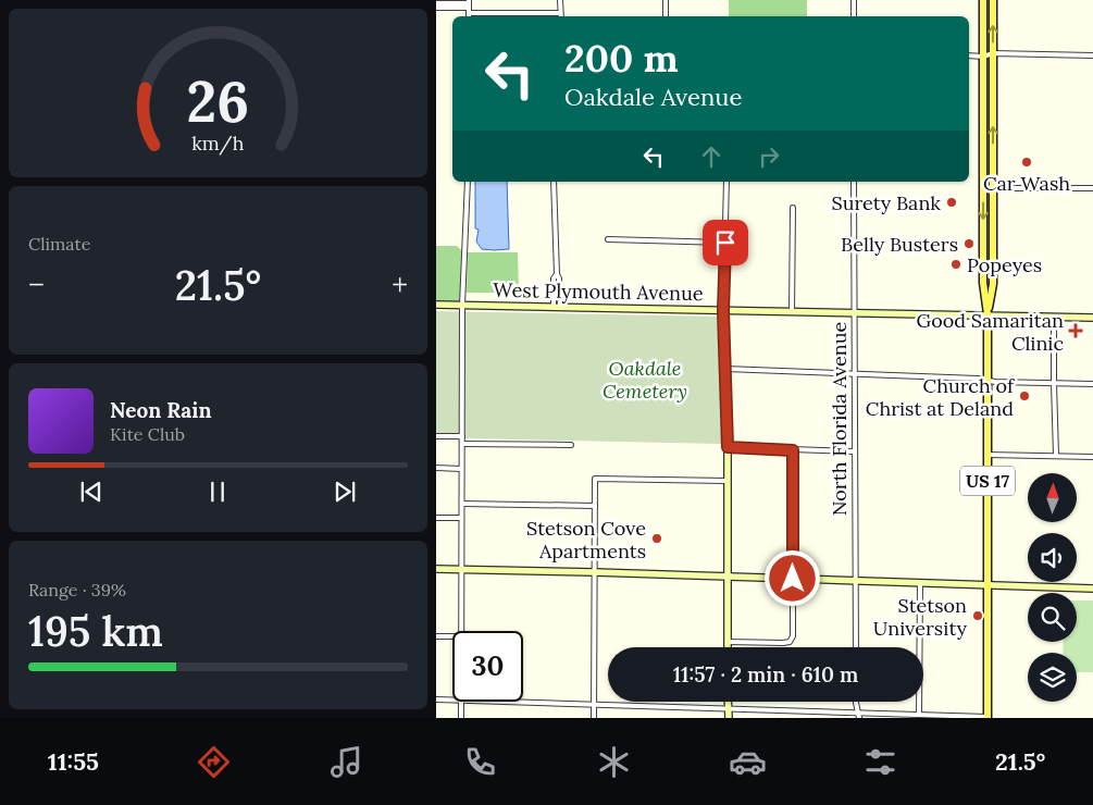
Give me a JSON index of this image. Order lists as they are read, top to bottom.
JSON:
{
  "streets": {
    "main road": ["US 17"],
    "street": ["West Plymouth Avenue", "North Florida Avenue"]
  },
  "crossings": [
    ["West Plymouth Avenue", "North Florida Avenue"],
    ["West Plymouth Avenue", "US 17"]
  ],
  "parks": ["Oakdale Cemetery"],
  "places": {
    "other": [
      "Car Wash",
      "Surety Bank",
      "Belly Busters",
      "Popeyes",
      "Church of Christ at Deland",
      "Stetson Cove Apartments",
      "Stetson University"
    ],
    "health": ["Good Samaritan Clinic"]
  },
  "north": "top",
  "page": {
    "turn": ["200 m", "Oakdale Avenue"],
    "tile": [
      "Climate",
      ["Range · 39%", "195 km"]
    ],
    "heat": ["−", "21.5°", "+"],
    "song": ["Neon Rain", "Kite Club"],
    "limit": "30",
    "trip": "11:57 · 2 min · 610 m",
    "tabs": ["11:55", "21.5°"],
    "gauge": ["26", "km/h"]
  }
}
